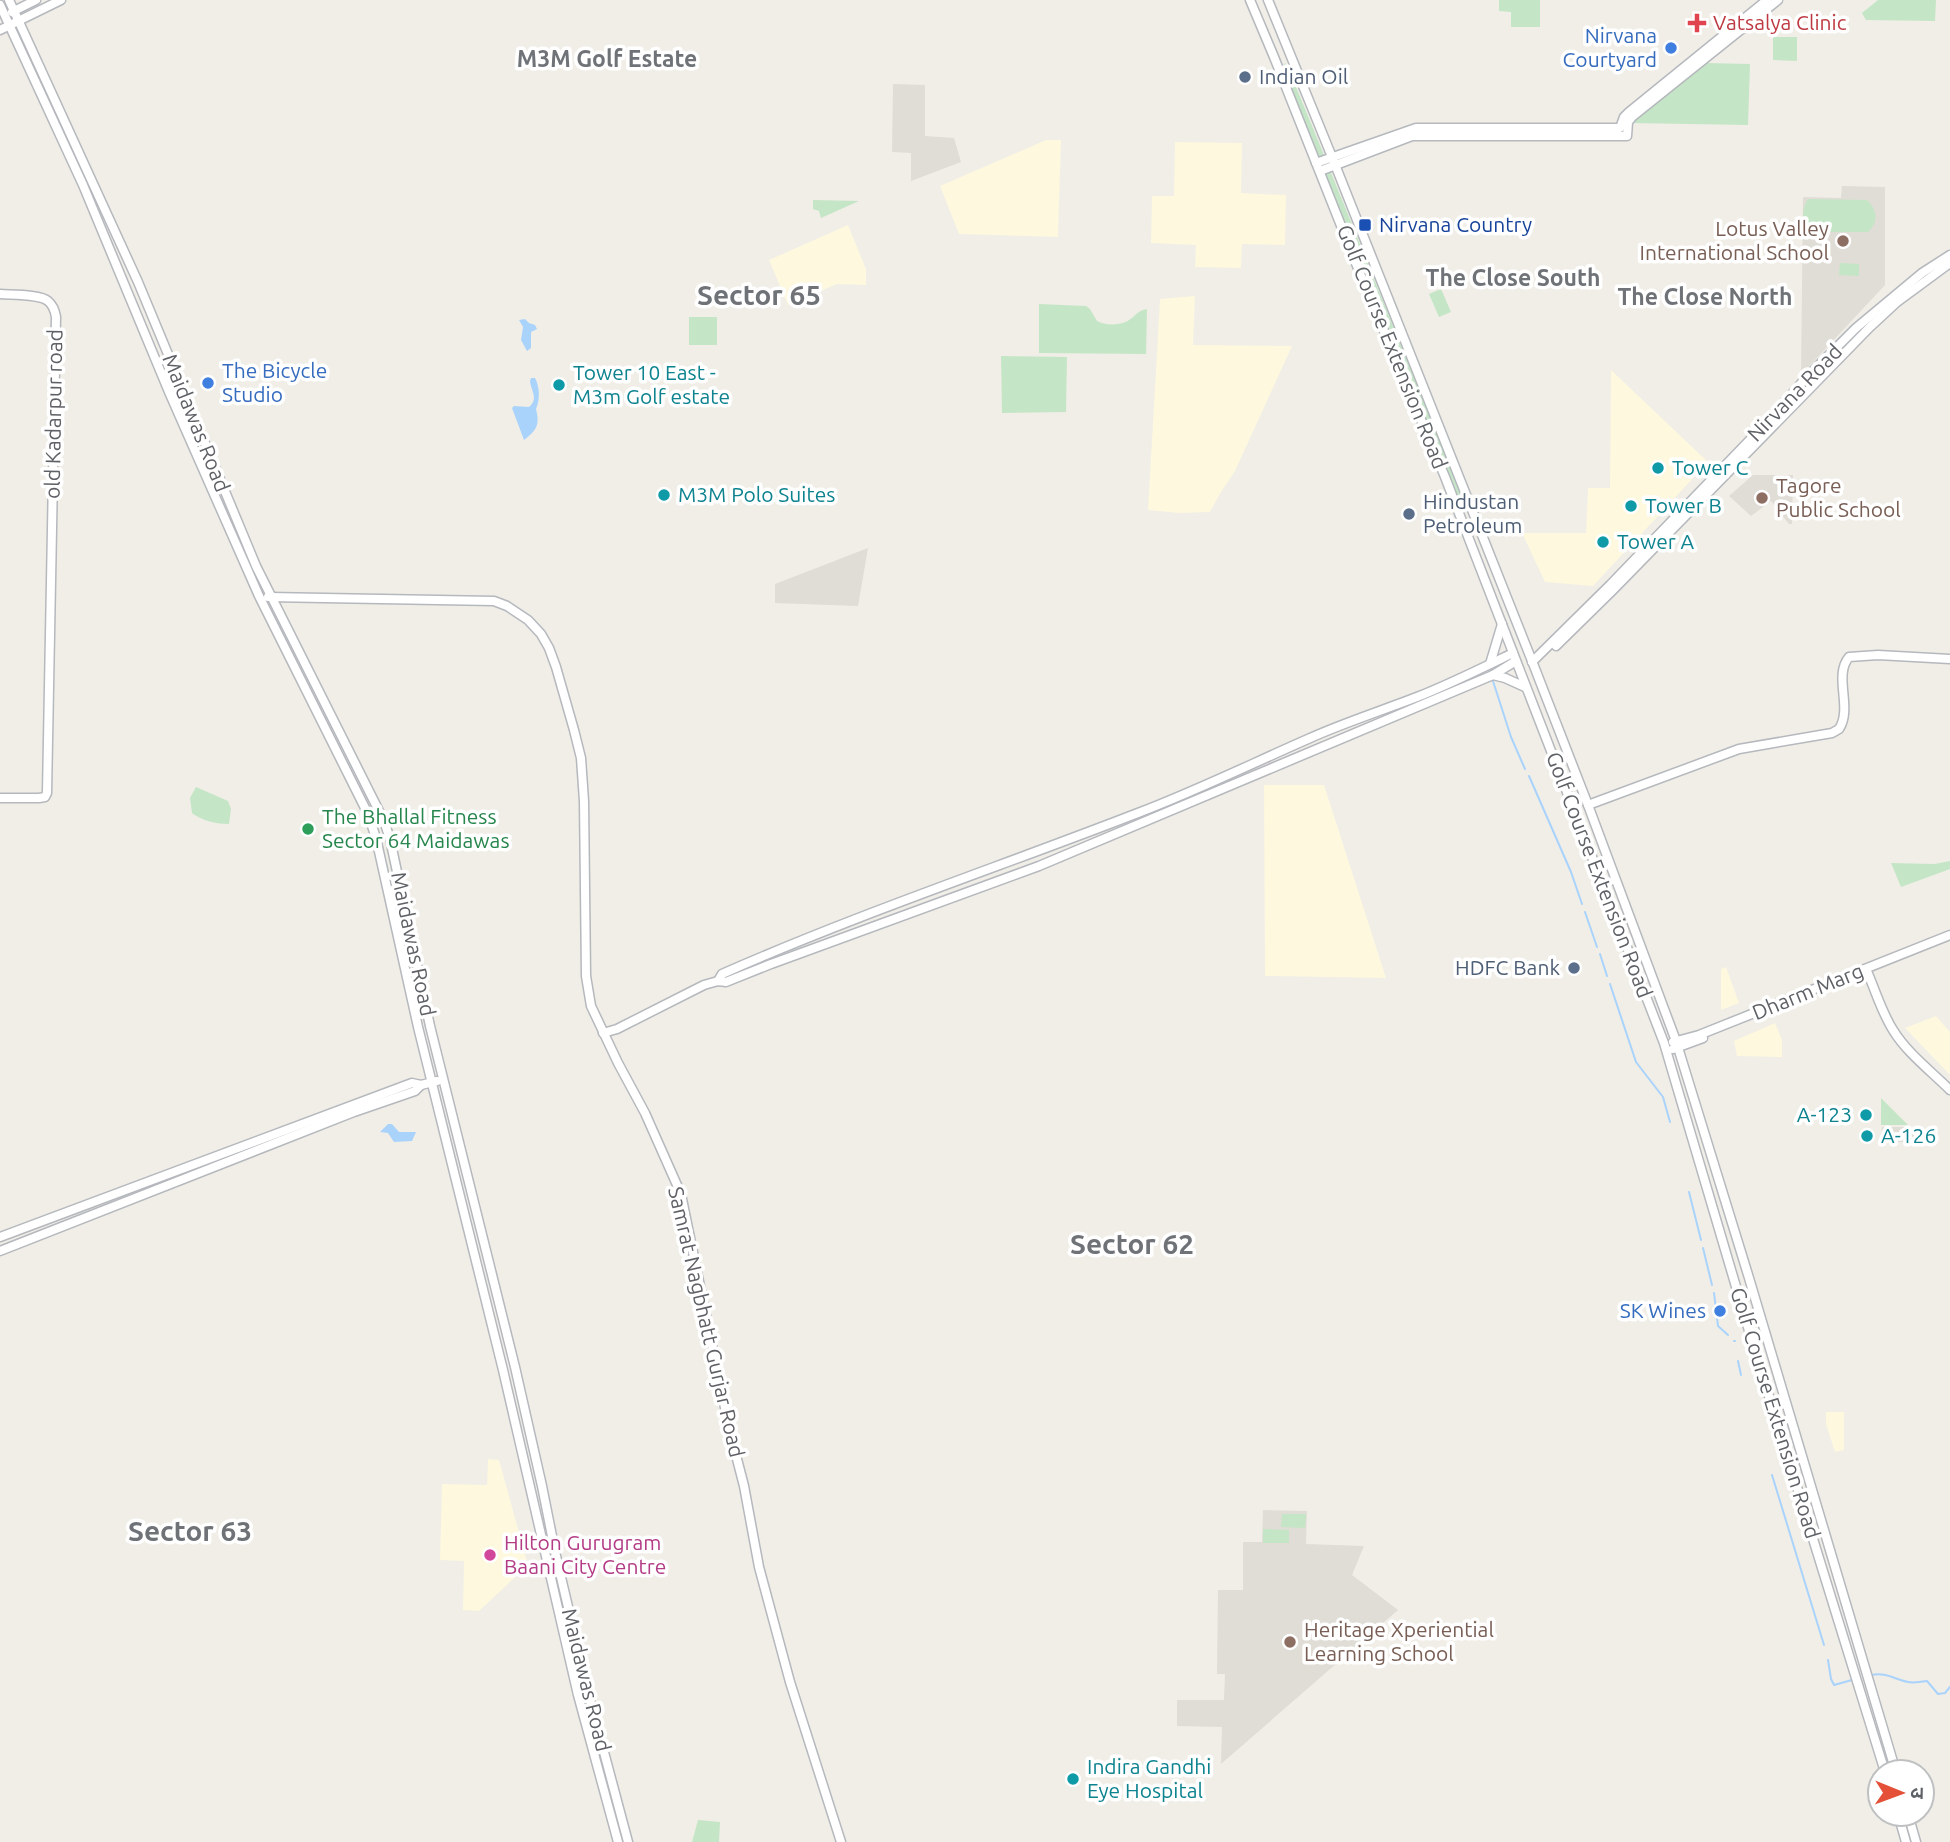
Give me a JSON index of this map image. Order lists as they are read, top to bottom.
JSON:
{
  "streets": {
    "street": [
      "Golf Course Extension Road",
      "Nirvana Road",
      "old Kadarpur road",
      "Maidawas Road",
      "Dharm Marg",
      "Samrat Nagbhatt Gurjar Road"
    ]
  },
  "crossings": [
    ["Golf Course Extension Road", "Nirvana Road"],
    ["Golf Course Extension Road", "Dharm Marg"],
    ["Maidawas Road", "Samrat Nagbhatt Gurjar Road"]
  ],
  "districts": [
    "M3M Golf Estate",
    "The Close South",
    "Sector 65",
    "The Close North",
    "Sector 62",
    "Sector 63"
  ],
  "places": {
    "health": ["Vatsalya Clinic"],
    "other": [
      "Nirvana Courtyard",
      "Indian Oil",
      "Lotus Valley International School",
      "The Bicycle Studio",
      "Tower 10 East - M3m Golf estate",
      "Tower C",
      "M3M Polo Suites",
      "Tagore Public School",
      "Tower B",
      "Hindustan Petroleum",
      "Tower A",
      "The Bhallal Fitness Sector 64 Maidawas",
      "HDFC Bank",
      "A-123",
      "A-126",
      "SK Wines",
      "Hilton Gurugram Baani City Centre",
      "Heritage Xperiential Learning School",
      "Indira Gandhi Eye Hospital"
    ],
    "transit": ["Nirvana Country"]
  },
  "north": "right"
}
